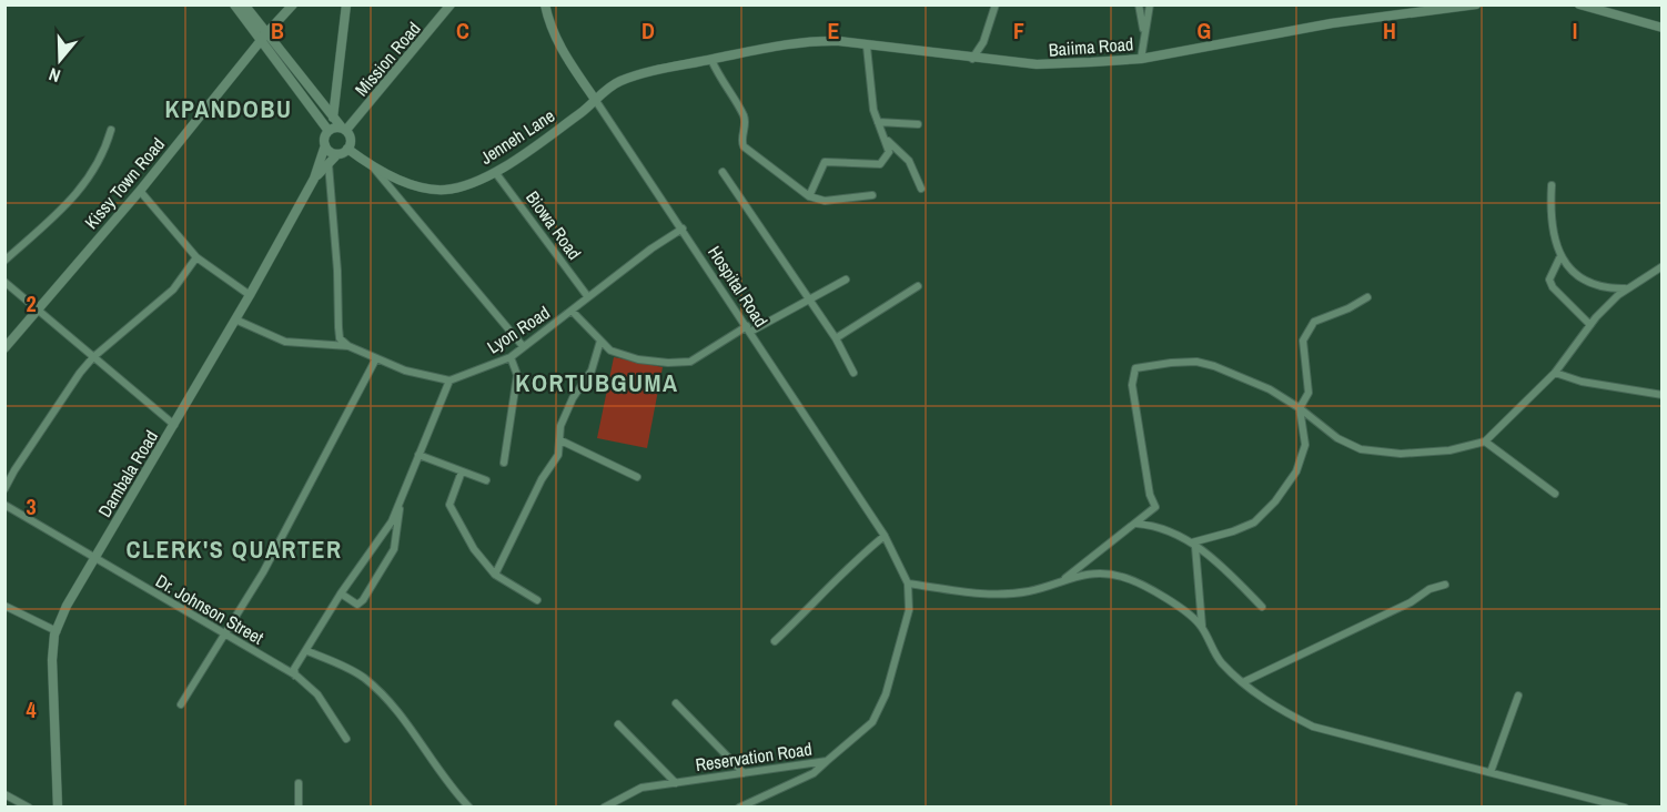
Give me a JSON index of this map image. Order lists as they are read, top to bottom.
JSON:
{
  "streets": {
    "street": [
      "Baiima Road",
      "Mission Road",
      "Jenneh Lane",
      "Kissy Town Road",
      "Biowa Road",
      "Hospital Road",
      "Lyon Road",
      "Dambala Road",
      "Dr. Johnson Street",
      "Reservation Road"
    ]
  },
  "crossings": [
    ["Baiima Road", "Jenneh Lane"],
    ["Baiima Road", "Hospital Road"],
    ["Mission Road", "Dambala Road"],
    ["Jenneh Lane", "Biowa Road"],
    ["Jenneh Lane", "Hospital Road"],
    ["Biowa Road", "Lyon Road"],
    ["Hospital Road", "Lyon Road"],
    ["Hospital Road", "Reservation Road"],
    ["Dambala Road", "Dr. Johnson Street"]
  ],
  "districts": ["KPANDOBU", "KORTUBGUMA", "CLERK'S QUARTER"],
  "north": "bottom",
  "grid": {
    "columns": [
      "B",
      "C",
      "D",
      "E",
      "F",
      "G",
      "H",
      "I"
    ],
    "rows": ["2", "3", "4"]
  }
}
